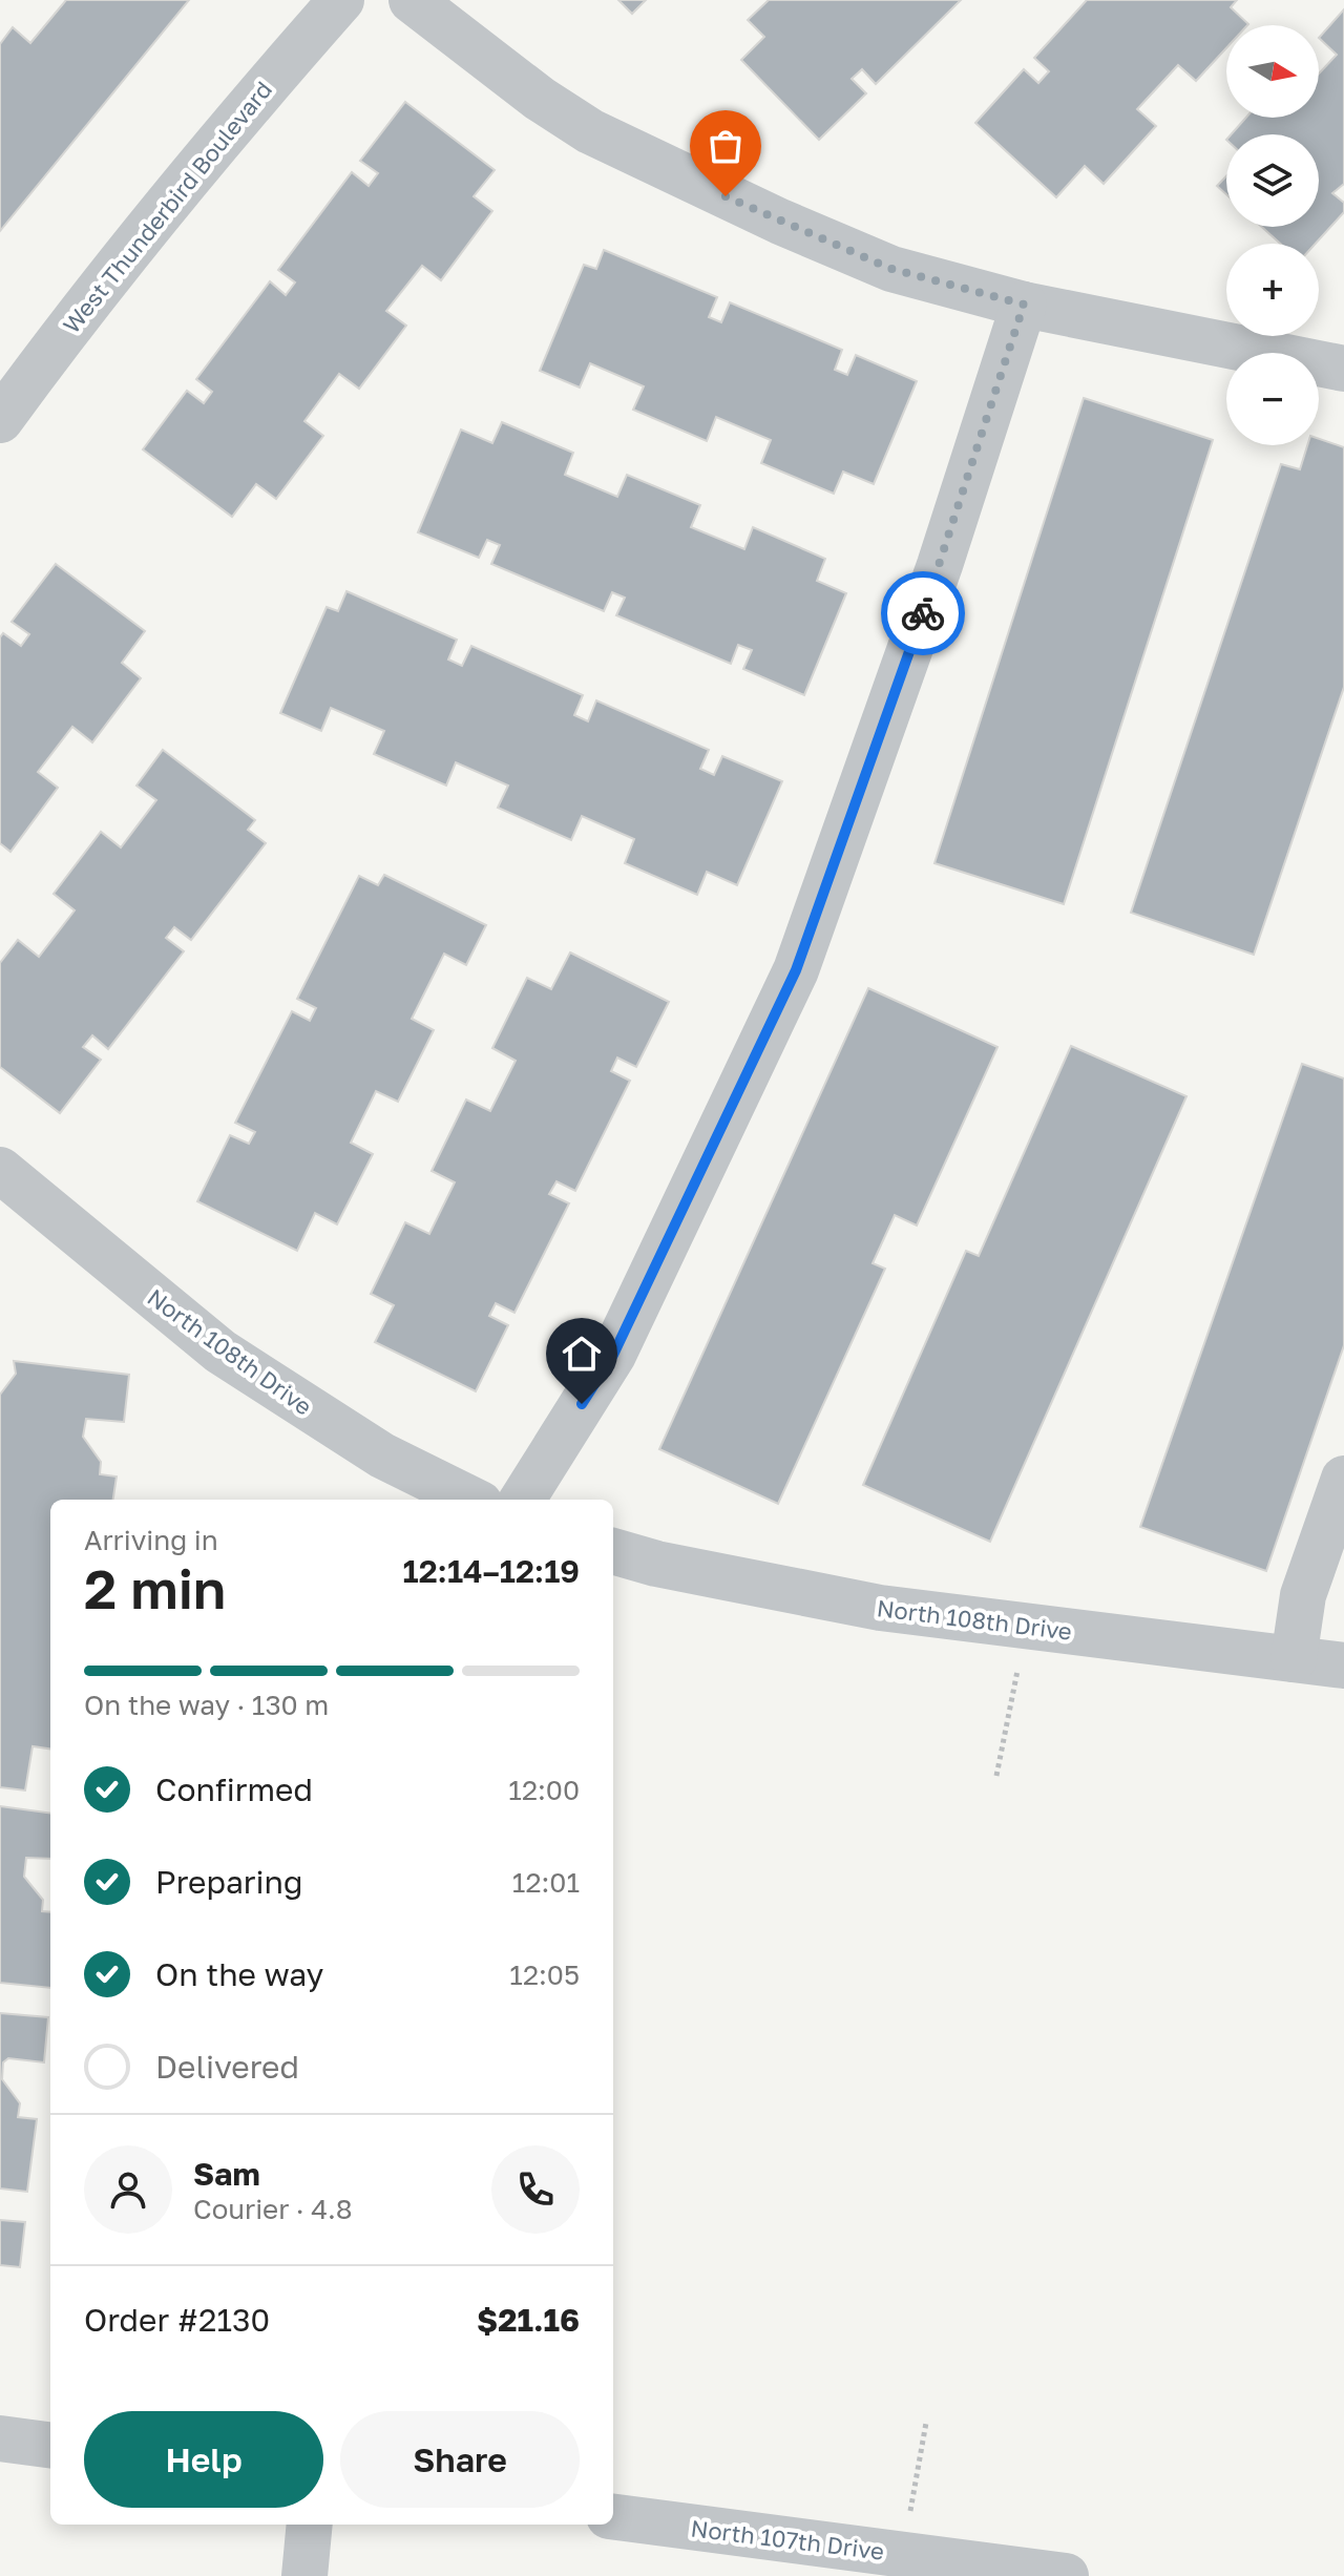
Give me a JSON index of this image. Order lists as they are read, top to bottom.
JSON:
{
  "streets": {
    "street": ["West Thunderbird Boulevard", "North 108th Drive", "North 107th Drive"]
  },
  "north": "right",
  "page": {
    "map_buttons": ["+", "−"],
    "heading": ["2 min", "Arriving in", "12:14–12:19"],
    "panel": [
      "Sam",
      "Courier · 4.8",
      "Order #2130",
      "$21.16"
    ],
    "bar": "On the way · 130 m",
    "list": [
      ["Confirmed", "12:00"],
      ["Preparing", "12:01"],
      ["On the way", "12:05"],
      "Delivered"
    ],
    "buttons": ["Help", "Share"]
  }
}
